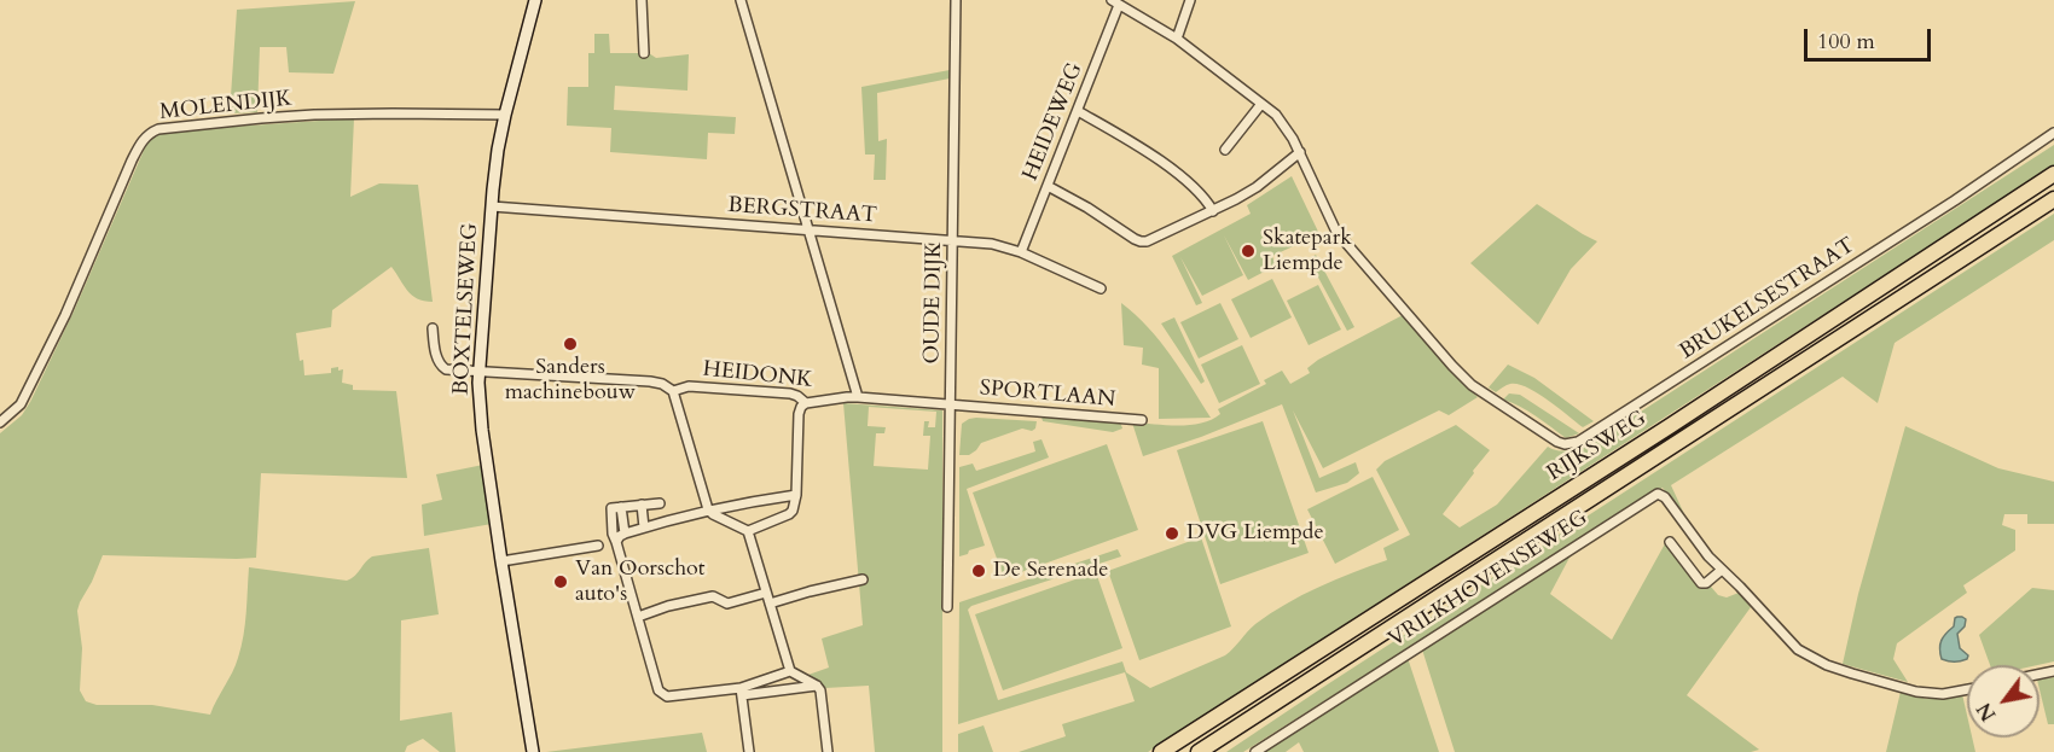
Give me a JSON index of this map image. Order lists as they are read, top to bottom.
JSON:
{
  "streets": {
    "highway": ["RIJKSWEG"],
    "street": [
      "MOLENDIJK",
      "HEIDEWEG",
      "BERGSTRAAT",
      "BRUKELSESTRAAT",
      "OUDE DIJK",
      "BOXTELSEWEG",
      "HEIDONK",
      "SPORTLAAN",
      "VRILKHOVENSEWEG"
    ]
  },
  "crossings": [
    ["MOLENDIJK", "BOXTELSEWEG"],
    ["HEIDEWEG", "BERGSTRAAT"],
    ["HEIDEWEG", "BRUKELSESTRAAT"],
    ["BERGSTRAAT", "OUDE DIJK"],
    ["BERGSTRAAT", "BOXTELSEWEG"],
    ["OUDE DIJK", "HEIDONK"],
    ["OUDE DIJK", "SPORTLAAN"],
    ["BOXTELSEWEG", "HEIDONK"],
    ["HEIDONK", "SPORTLAAN"]
  ],
  "places": [
    "Skatepark Liempde",
    "Sanders machinebouw",
    "DVG Liempde",
    "De Serenade",
    "Van Oorschot auto's"
  ],
  "scale_bar": "100 m",
  "north": "bottom left"
}
